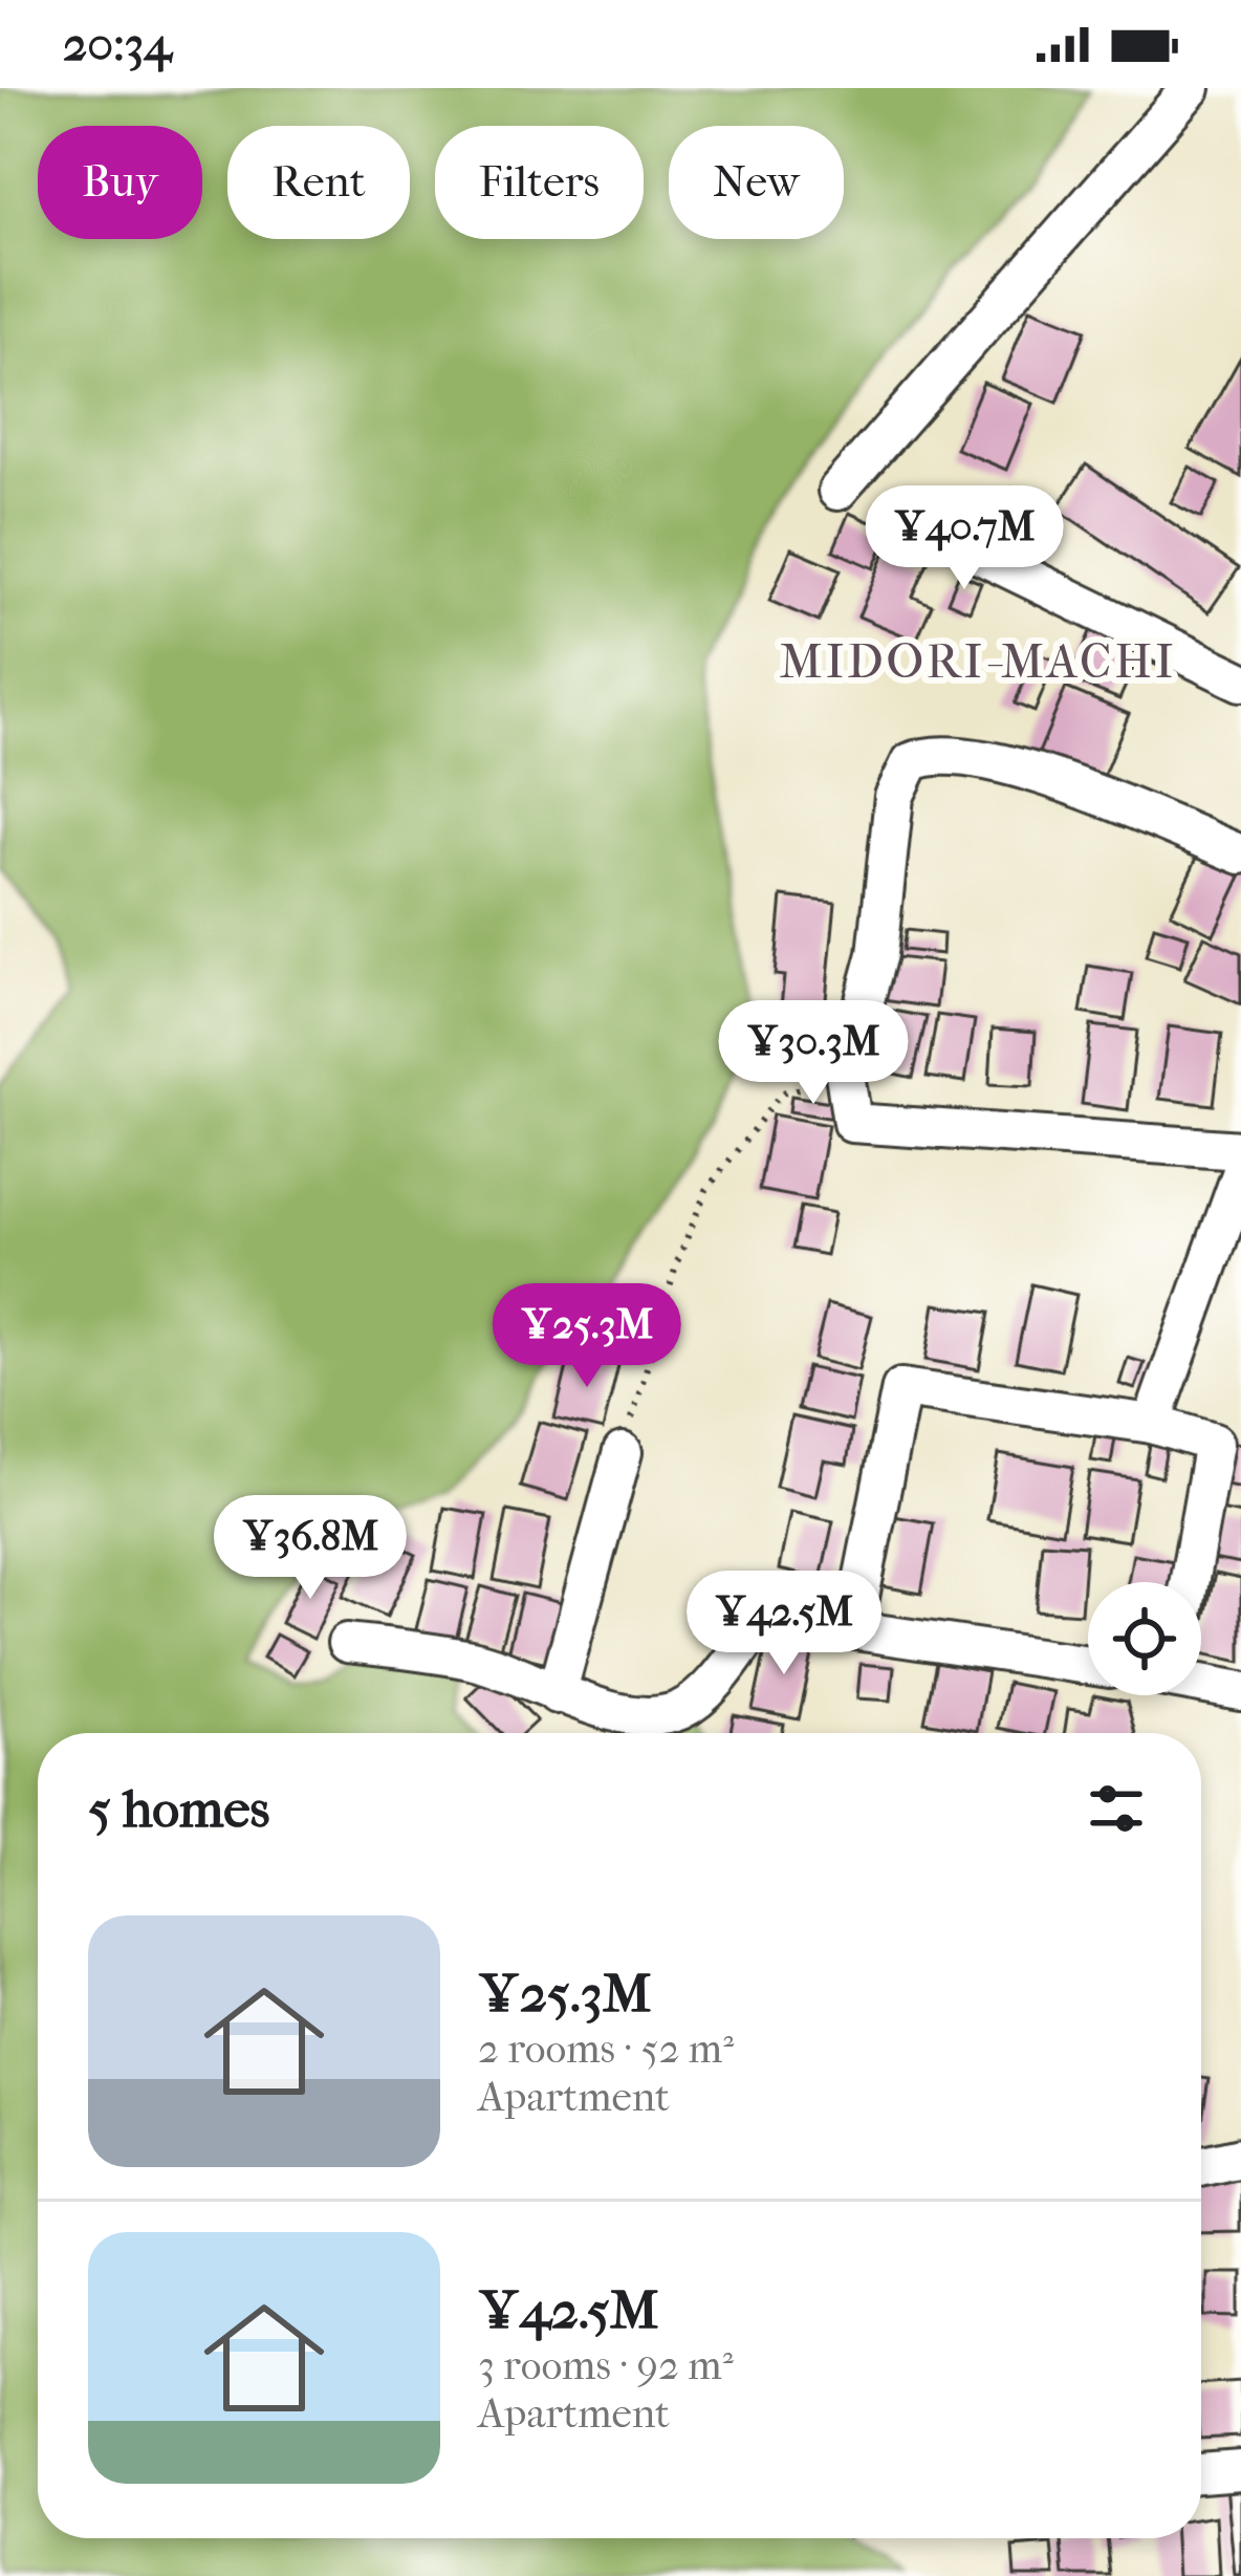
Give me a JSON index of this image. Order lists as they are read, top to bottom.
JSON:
{
  "districts": ["MIDORI-MACHI"],
  "page": {
    "status": "20:34",
    "chip": [
      "Buy",
      "Rent",
      "Filters",
      "New"
    ],
    "price": [
      "¥40.7M",
      "¥30.3M",
      "¥25.3M",
      "¥36.8M",
      "¥42.5M"
    ],
    "heading": "5 homes",
    "list": [
      {
        "name": "¥25.3M",
        "note": "2 rooms · 52 m² · Apartment"
      },
      {
        "name": "¥42.5M",
        "note": "3 rooms · 92 m² · Apartment"
      }
    ]
  }
}
